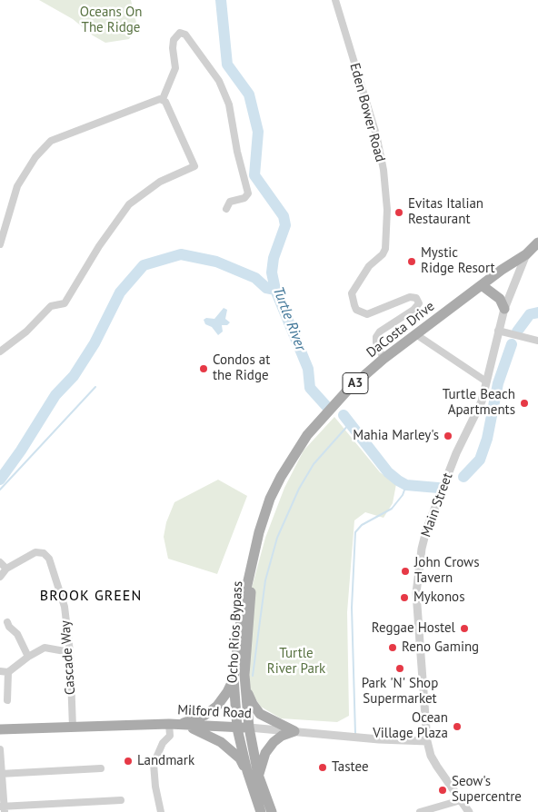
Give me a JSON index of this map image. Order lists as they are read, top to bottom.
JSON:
{
  "streets": {
    "main road": [
      "DaCosta Drive",
      "A3",
      "Ocho Rios Bypass",
      "Milford Road"
    ],
    "street": ["Eden Bower Road", "Main Street", "Cascade Way"]
  },
  "crossings": [
    ["Eden Bower Road", "DaCosta Drive"],
    ["DaCosta Drive", "A3"],
    ["DaCosta Drive", "Main Street"],
    ["DaCosta Drive", "Ocho Rios Bypass"],
    ["A3", "Main Street"],
    ["Main Street", "Milford Road"],
    ["Ocho Rios Bypass", "Milford Road"],
    ["Cascade Way", "Milford Road"]
  ],
  "districts": ["BROOK GREEN"],
  "water": ["Turtle River"],
  "parks": ["Oceans On The Ridge", "Turtle River Park"],
  "places": [
    "Evitas Italian Restaurant",
    "Mystic Ridge Resort",
    "Condos at the Ridge",
    "Turtle Beach Apartments",
    "Mahia Marley's",
    "John Crows Tavern",
    "Mykonos",
    "Reggae Hostel",
    "Reno Gaming",
    "Park 'N' Shop Supermarket",
    "Ocean Village Plaza",
    "Landmark",
    "Tastee",
    "Seow's Supercentre"
  ]
}
